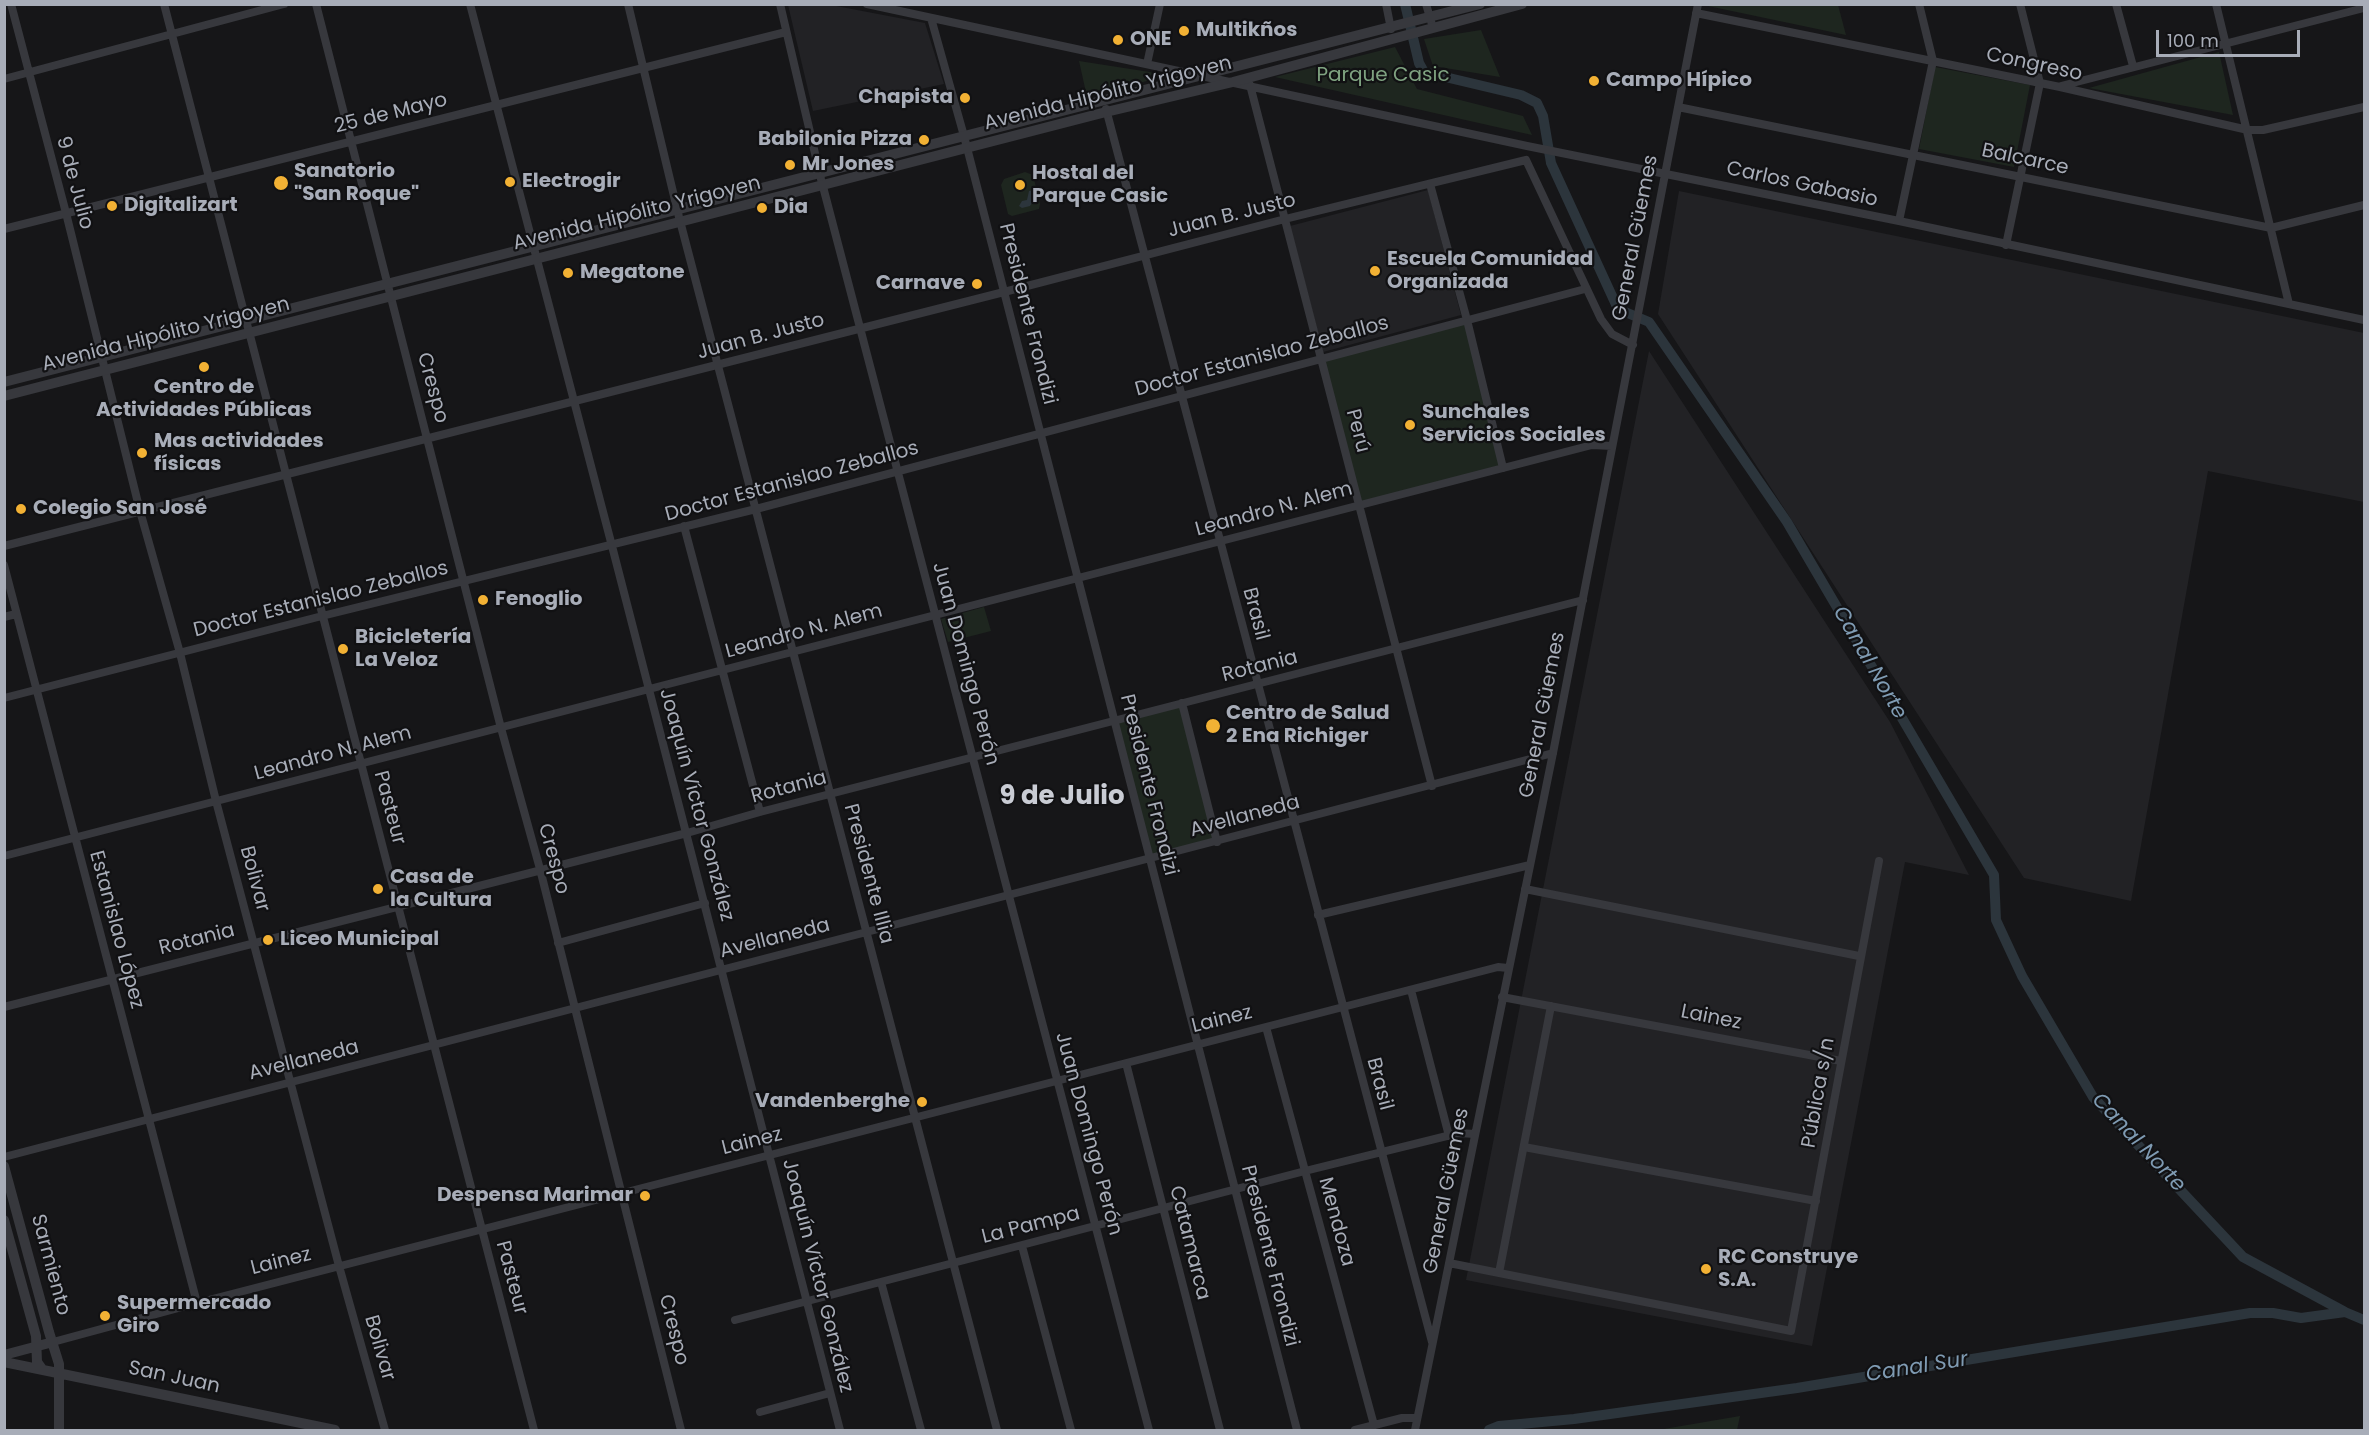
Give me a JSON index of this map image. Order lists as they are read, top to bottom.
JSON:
{
  "streets": {
    "street": [
      "Congreso",
      "Avenida Hipólito Yrigoyen",
      "25 de Mayo",
      "Balcarce",
      "9 de Julio",
      "Carlos Gabasio",
      "Juan B. Justo",
      "General Güemes",
      "Presidente Frondizi",
      "Doctor Estanislao Zeballos",
      "Crespo",
      "Perú",
      "Leandro N. Alem",
      "Brasil",
      "Juan Domingo Perón",
      "Rotania",
      "Joaquín Víctor González",
      "Pasteur",
      "Avellaneda",
      "Presidente Illia",
      "Bolivar",
      "Estanislao López",
      "Lainez",
      "Pública s/n",
      "Mendoza",
      "La Pampa",
      "Catamarca",
      "Sarmiento",
      "San Juan"
    ]
  },
  "crossings": [
    ["Congreso", "General Güemes"],
    ["Avenida Hipólito Yrigoyen", "9 de Julio"],
    ["Avenida Hipólito Yrigoyen", "Carlos Gabasio"],
    ["Avenida Hipólito Yrigoyen", "Presidente Frondizi"],
    ["Avenida Hipólito Yrigoyen", "Crespo"],
    ["Avenida Hipólito Yrigoyen", "Brasil"],
    ["Avenida Hipólito Yrigoyen", "Juan Domingo Perón"],
    ["Avenida Hipólito Yrigoyen", "Joaquín Víctor González"],
    ["Avenida Hipólito Yrigoyen", "Pasteur"],
    ["Avenida Hipólito Yrigoyen", "Presidente Illia"],
    ["Avenida Hipólito Yrigoyen", "Bolivar"],
    ["25 de Mayo", "9 de Julio"],
    ["25 de Mayo", "Crespo"],
    ["25 de Mayo", "Juan Domingo Perón"],
    ["25 de Mayo", "Joaquín Víctor González"],
    ["25 de Mayo", "Pasteur"],
    ["25 de Mayo", "Presidente Illia"],
    ["Balcarce", "General Güemes"],
    ["9 de Julio", "Bolivar"],
    ["Carlos Gabasio", "General Güemes"],
    ["Carlos Gabasio", "Presidente Frondizi"],
    ["Carlos Gabasio", "Perú"],
    ["Juan B. Justo", "Presidente Frondizi"],
    ["Juan B. Justo", "Crespo"],
    ["Juan B. Justo", "Perú"],
    ["Juan B. Justo", "Brasil"],
    ["Juan B. Justo", "Juan Domingo Perón"],
    ["Juan B. Justo", "Joaquín Víctor González"],
    ["Juan B. Justo", "Pasteur"],
    ["Juan B. Justo", "Presidente Illia"],
    ["Juan B. Justo", "Bolivar"],
    ["General Güemes", "Leandro N. Alem"],
    ["General Güemes", "Brasil"],
    ["General Güemes", "Rotania"],
    ["General Güemes", "Avellaneda"],
    ["General Güemes", "Lainez"],
    ["General Güemes", "La Pampa"],
    ["Presidente Frondizi", "Doctor Estanislao Zeballos"],
    ["Presidente Frondizi", "Leandro N. Alem"],
    ["Presidente Frondizi", "Rotania"],
    ["Presidente Frondizi", "Avellaneda"],
    ["Presidente Frondizi", "Lainez"],
    ["Presidente Frondizi", "La Pampa"],
    ["Doctor Estanislao Zeballos", "Crespo"],
    ["Doctor Estanislao Zeballos", "Perú"],
    ["Doctor Estanislao Zeballos", "Brasil"],
    ["Doctor Estanislao Zeballos", "Juan Domingo Perón"],
    ["Doctor Estanislao Zeballos", "Joaquín Víctor González"],
    ["Doctor Estanislao Zeballos", "Pasteur"],
    ["Doctor Estanislao Zeballos", "Presidente Illia"],
    ["Doctor Estanislao Zeballos", "Bolivar"],
    ["Doctor Estanislao Zeballos", "Estanislao López"],
    ["Crespo", "Leandro N. Alem"],
    ["Crespo", "Rotania"],
    ["Crespo", "Avellaneda"],
    ["Crespo", "Lainez"],
    ["Perú", "Leandro N. Alem"],
    ["Perú", "Rotania"],
    ["Perú", "Avellaneda"],
    ["Leandro N. Alem", "Brasil"],
    ["Leandro N. Alem", "Juan Domingo Perón"],
    ["Leandro N. Alem", "Joaquín Víctor González"],
    ["Leandro N. Alem", "Pasteur"],
    ["Leandro N. Alem", "Presidente Illia"],
    ["Leandro N. Alem", "Bolivar"],
    ["Leandro N. Alem", "Estanislao López"],
    ["Brasil", "Rotania"],
    ["Brasil", "Avellaneda"],
    ["Brasil", "Lainez"],
    ["Brasil", "La Pampa"],
    ["Juan Domingo Perón", "Rotania"],
    ["Juan Domingo Perón", "Avellaneda"],
    ["Juan Domingo Perón", "Lainez"],
    ["Juan Domingo Perón", "La Pampa"],
    ["Rotania", "Joaquín Víctor González"],
    ["Rotania", "Pasteur"],
    ["Rotania", "Presidente Illia"],
    ["Rotania", "Bolivar"],
    ["Rotania", "Estanislao López"],
    ["Joaquín Víctor González", "Avellaneda"],
    ["Joaquín Víctor González", "Lainez"],
    ["Joaquín Víctor González", "La Pampa"],
    ["Pasteur", "Avellaneda"],
    ["Pasteur", "Lainez"],
    ["Avellaneda", "Presidente Illia"],
    ["Avellaneda", "Bolivar"],
    ["Avellaneda", "Estanislao López"],
    ["Presidente Illia", "Lainez"],
    ["Presidente Illia", "La Pampa"],
    ["Bolivar", "Lainez"],
    ["Estanislao López", "Lainez"],
    ["Lainez", "Pública s/n"],
    ["Lainez", "Mendoza"],
    ["Lainez", "Catamarca"],
    ["Lainez", "Sarmiento"],
    ["Mendoza", "La Pampa"],
    ["La Pampa", "Catamarca"],
    ["Sarmiento", "San Juan"]
  ],
  "districts": ["9 de Julio"],
  "water": ["Canal Norte", "Canal Sur"],
  "parks": ["Parque Casic"],
  "places": [
    "Multikños",
    "ONE",
    "Campo Hípico",
    "Chapista",
    "Babilonia Pizza",
    "Mr Jones",
    "Electrogir",
    "Sanatorio \"San Roque\"",
    "Hostal del Parque Casic",
    "Digitalizart",
    "Dia",
    "Escuela Comunidad Organizada",
    "Megatone",
    "Carnave",
    "Centro de Actividades Públicas",
    "Sunchales Servicios Sociales",
    "Mas actividades físicas",
    "Colegio San José",
    "Fenoglio",
    "Bicicletería La Veloz",
    "Centro de Salud 2 Ena Richiger",
    "Casa de la Cultura",
    "Liceo Municipal",
    "Vandenberghe",
    "Despensa Marimar",
    "RC Construye S.A.",
    "Supermercado Giro"
  ],
  "scale_bar": "100 m"
}
